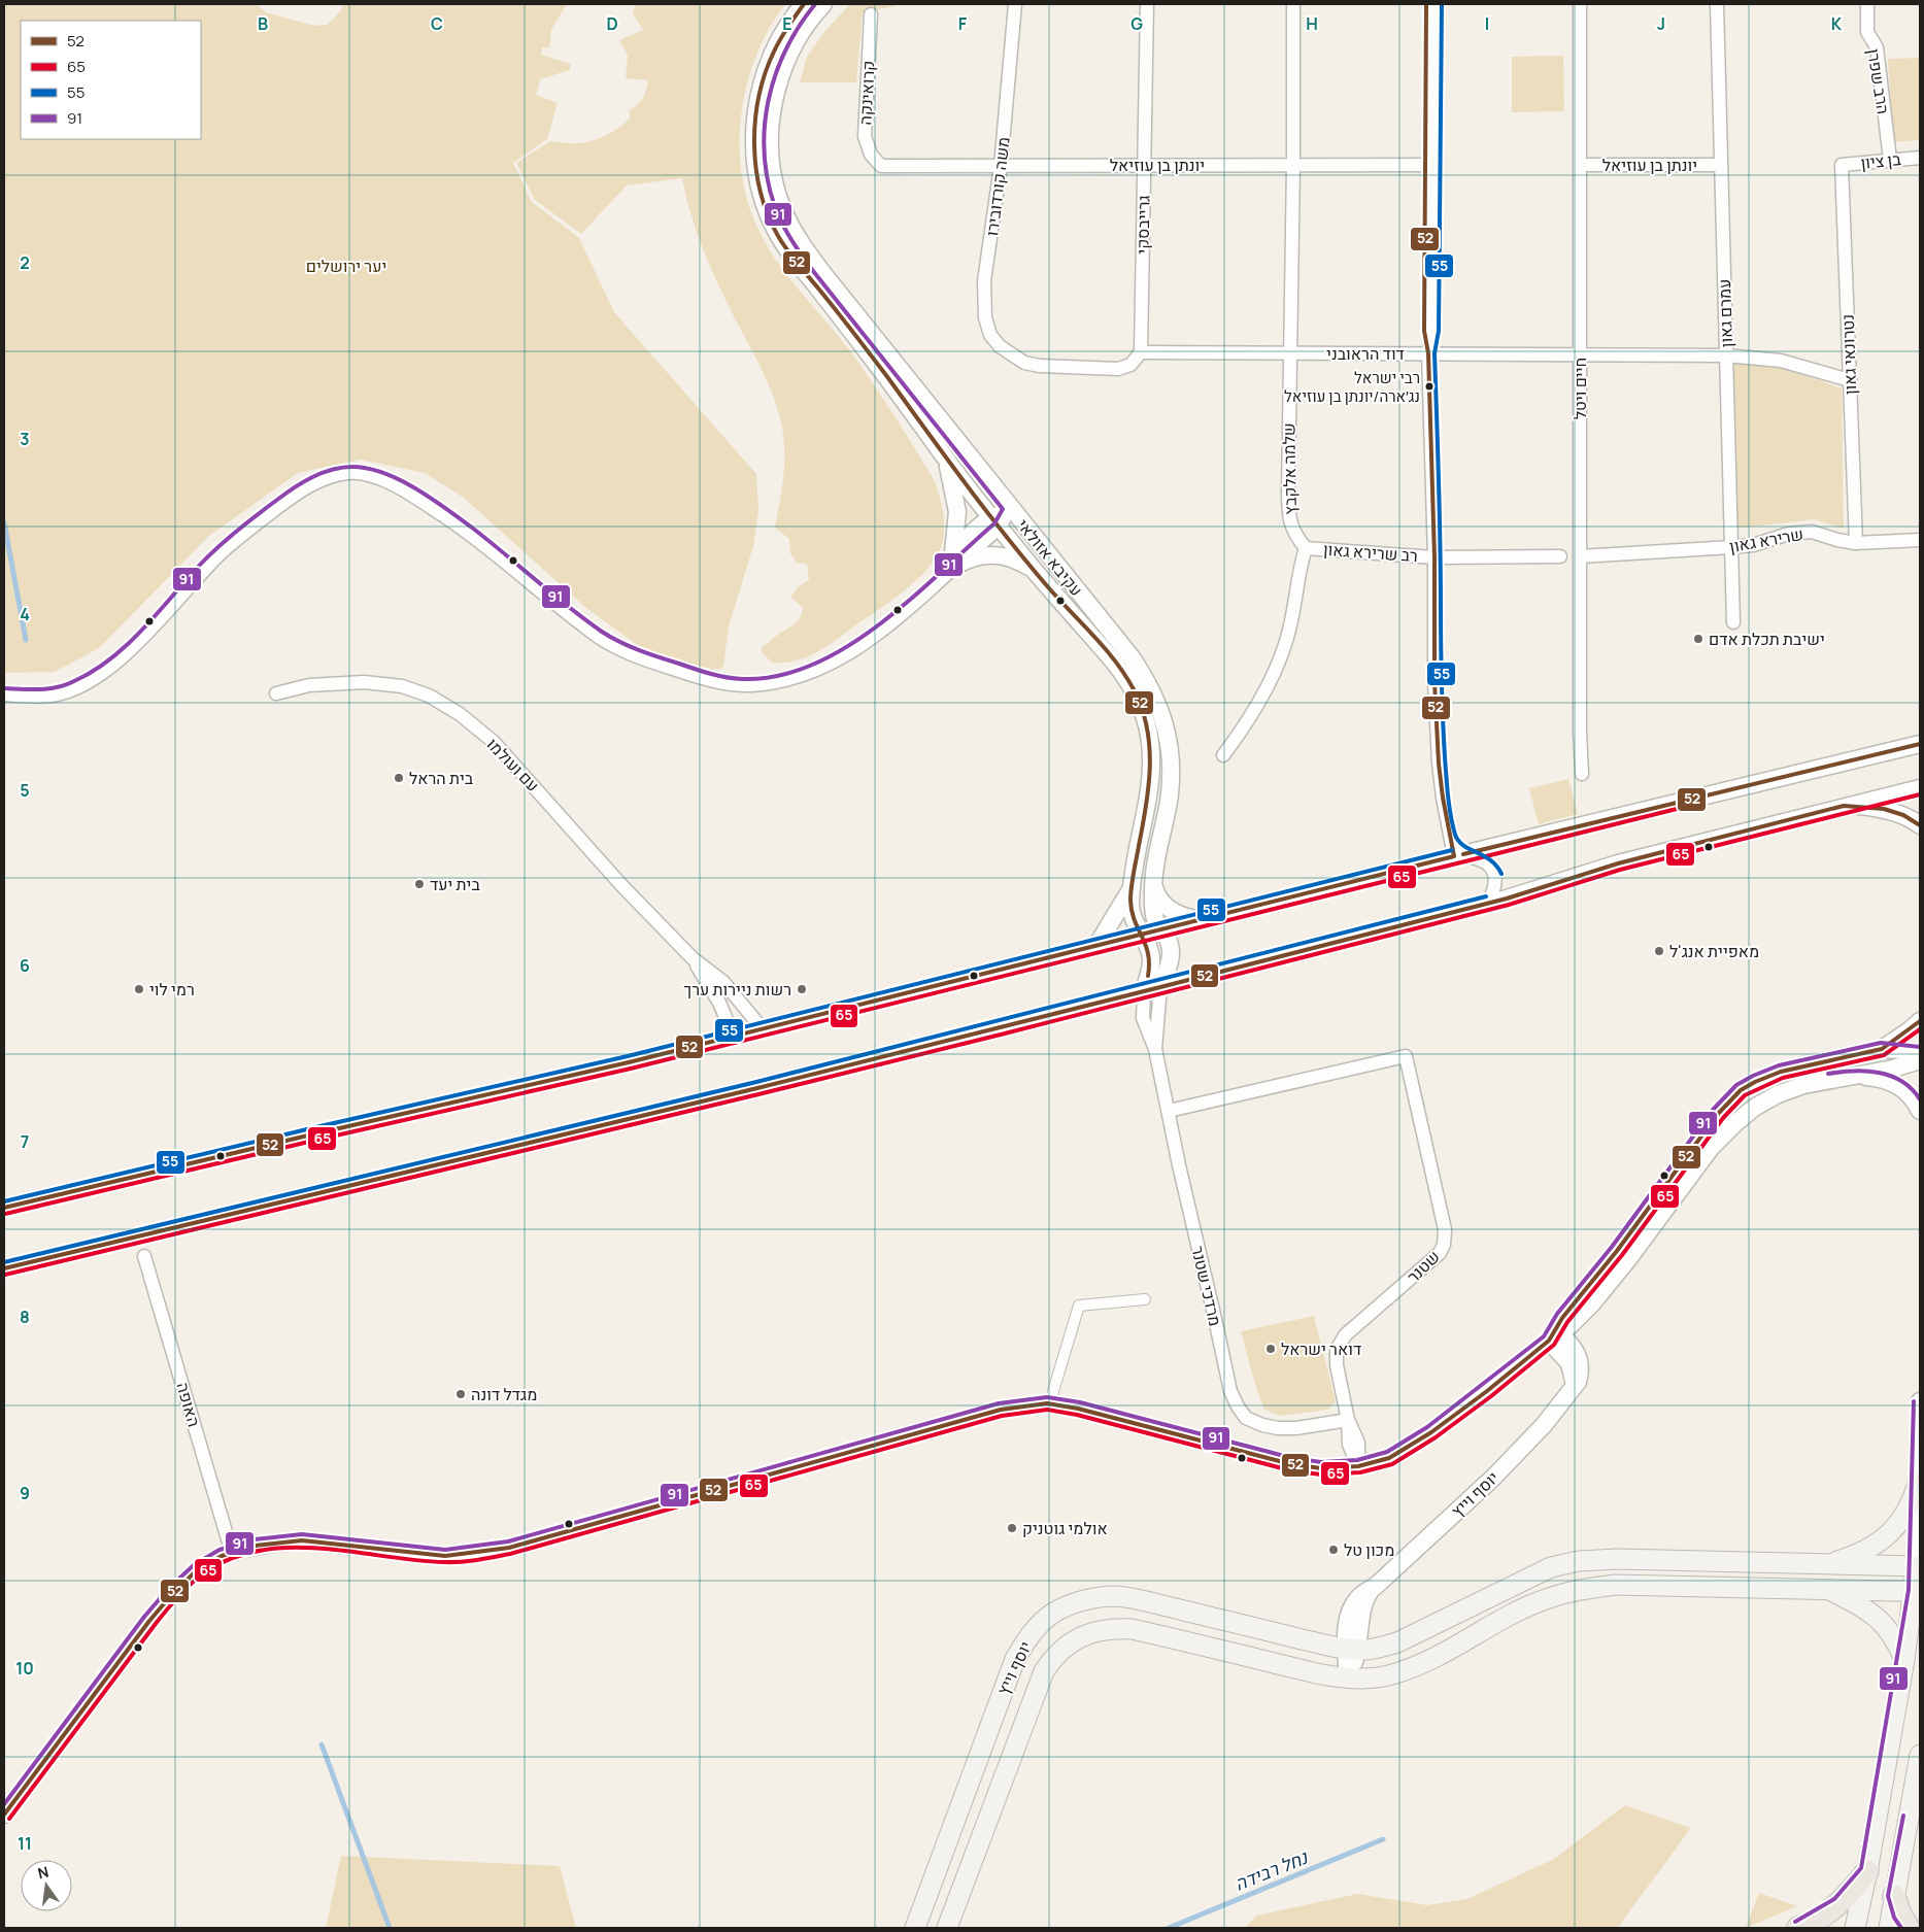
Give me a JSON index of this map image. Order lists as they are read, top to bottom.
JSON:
{
  "streets": {
    "main road": ["יוסף וייץ"],
    "street": [
      "הרב שפרן",
      "קרואינקה",
      "בן ציון",
      "יונתן בן עוזיאל",
      "משה קורדובירו",
      "גרייבסקי",
      "עמרם גאון",
      "דוד הראובני",
      "נטרונאי גאון",
      "חיים ויטל",
      "שלמה אלקבץ",
      "שרירא גאון",
      "רב שרירא גאון",
      "עקיבא אזולאי",
      "עם ועולמו",
      "שטנר",
      "מרדכי שטנר",
      "האופה"
    ]
  },
  "crossings": [
    ["הרב שפרן", "בן ציון"],
    ["קרואינקה", "יונתן בן עוזיאל"],
    ["בן ציון", "נטרונאי גאון"],
    ["יונתן בן עוזיאל", "משה קורדובירו"],
    ["יונתן בן עוזיאל", "גרייבסקי"],
    ["יונתן בן עוזיאל", "עמרם גאון"],
    ["יונתן בן עוזיאל", "חיים ויטל"],
    ["יונתן בן עוזיאל", "שלמה אלקבץ"],
    ["משה קורדובירו", "גרייבסקי"],
    ["משה קורדובירו", "דוד הראובני"],
    ["גרייבסקי", "דוד הראובני"],
    ["עמרם גאון", "דוד הראובני"],
    ["עמרם גאון", "שרירא גאון"],
    ["דוד הראובני", "נטרונאי גאון"],
    ["דוד הראובני", "חיים ויטל"],
    ["דוד הראובני", "שלמה אלקבץ"],
    ["נטרונאי גאון", "שרירא גאון"],
    ["חיים ויטל", "שרירא גאון"],
    ["שלמה אלקבץ", "רב שרירא גאון"],
    ["עקיבא אזולאי", "מרדכי שטנר"],
    ["שטנר", "מרדכי שטנר"]
  ],
  "water": ["נחל רבידה"],
  "parks": ["יער ירושלים"],
  "places": [
    "רבי ישראל נג׳ארה/יונתן בן עוזיאל",
    "ישיבת תכלת אדם",
    "בית הראל",
    "בית יעד",
    "מאפיית אנג'ל",
    "רמי לוי",
    "רשות ניירות ערך",
    "דואר ישראל",
    "מגדל דונה",
    "אולמי גוטניק",
    "מכון טל"
  ],
  "lines": [
    "transit line 52",
    "transit line 55",
    "transit line 91",
    "transit line 65"
  ],
  "legend": [
    "52",
    "65",
    "55",
    "91"
  ],
  "north": "top",
  "grid": {
    "columns": [
      "B",
      "C",
      "D",
      "E",
      "F",
      "G",
      "H",
      "I",
      "J",
      "K"
    ],
    "rows": [
      "2",
      "3",
      "4",
      "5",
      "6",
      "7",
      "8",
      "9",
      "10",
      "11"
    ]
  }
}
